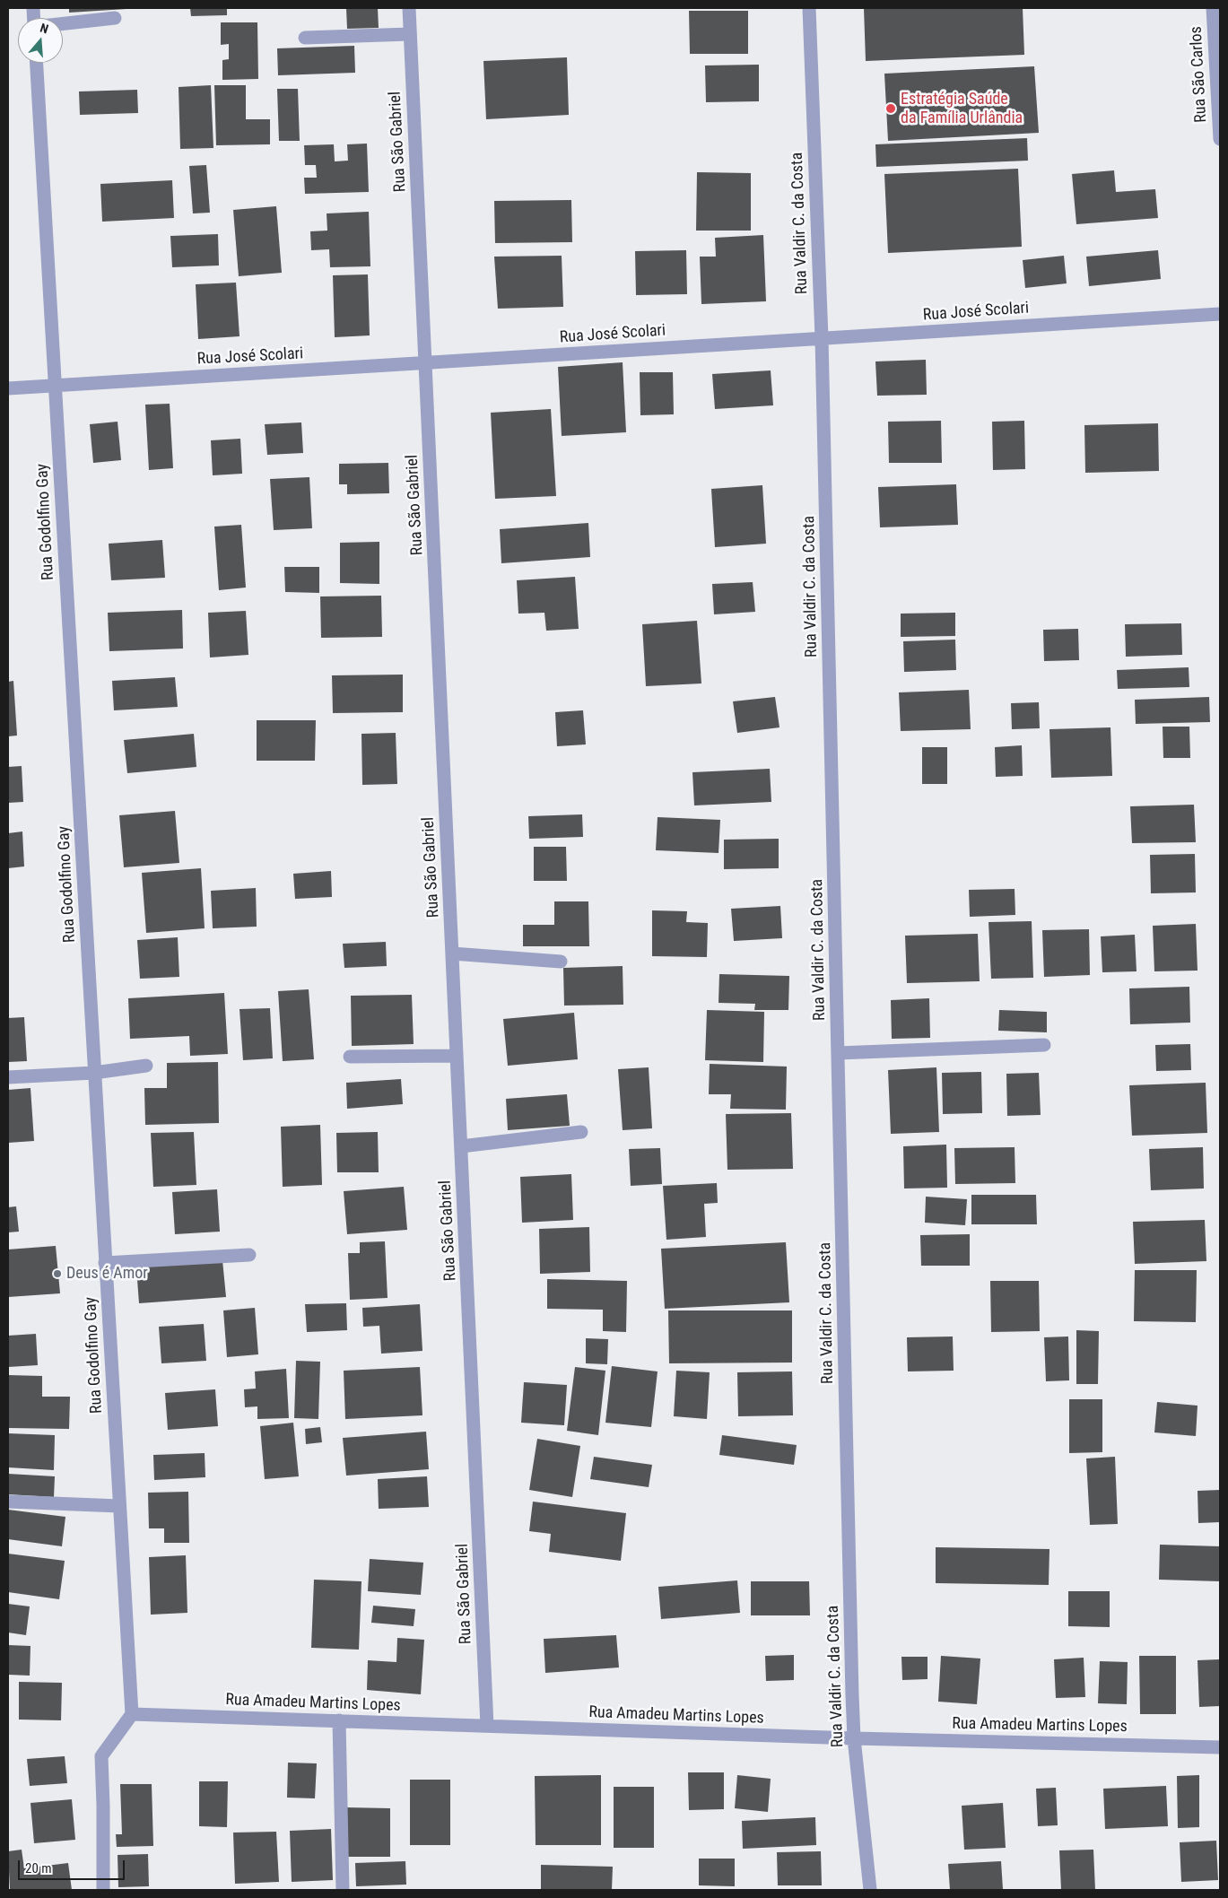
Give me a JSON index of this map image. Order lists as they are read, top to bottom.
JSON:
{
  "streets": {
    "street": [
      "Rua São Carlos",
      "Rua São Gabriel",
      "Rua Valdir C. da Costa",
      "Rua José Scolari",
      "Rua Godolfino Gay",
      "Rua Amadeu Martins Lopes"
    ]
  },
  "crossings": [
    ["Rua São Gabriel", "Rua José Scolari"],
    ["Rua São Gabriel", "Rua Amadeu Martins Lopes"],
    ["Rua Valdir C. da Costa", "Rua José Scolari"],
    ["Rua Valdir C. da Costa", "Rua Amadeu Martins Lopes"],
    ["Rua José Scolari", "Rua Godolfino Gay"],
    ["Rua Godolfino Gay", "Rua Amadeu Martins Lopes"]
  ],
  "places": ["Estratégia Saúde da Família Urlândia", "Deus é Amor"],
  "scale_bar": "20 m",
  "north": "top"
}
